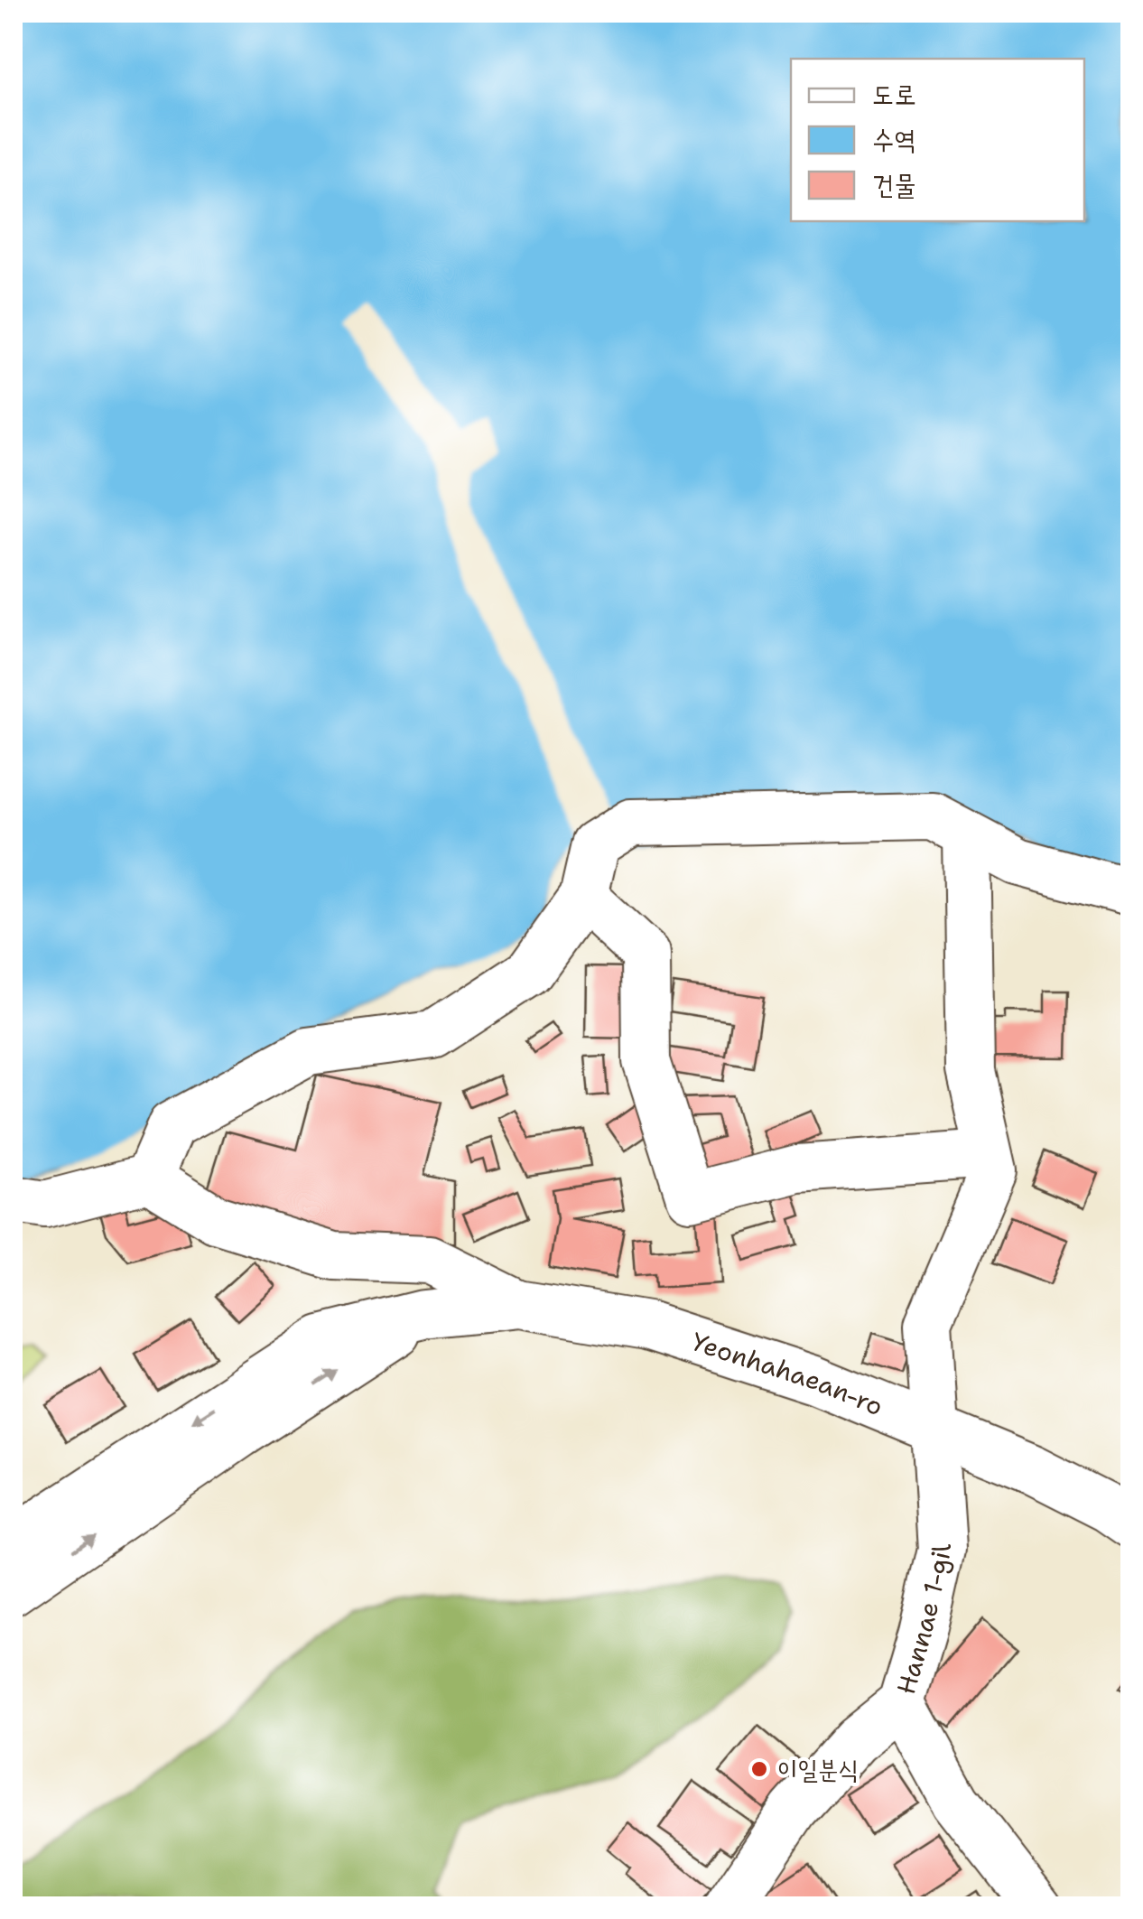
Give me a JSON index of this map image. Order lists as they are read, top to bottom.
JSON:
{
  "streets": {
    "street": ["Yeonhahaean-ro", "Hannae 1-gil"]
  },
  "crossings": [
    ["Yeonhahaean-ro", "Hannae 1-gil"]
  ],
  "places": ["이일분식"],
  "legend": ["도로", "수역", "건물"]
}
